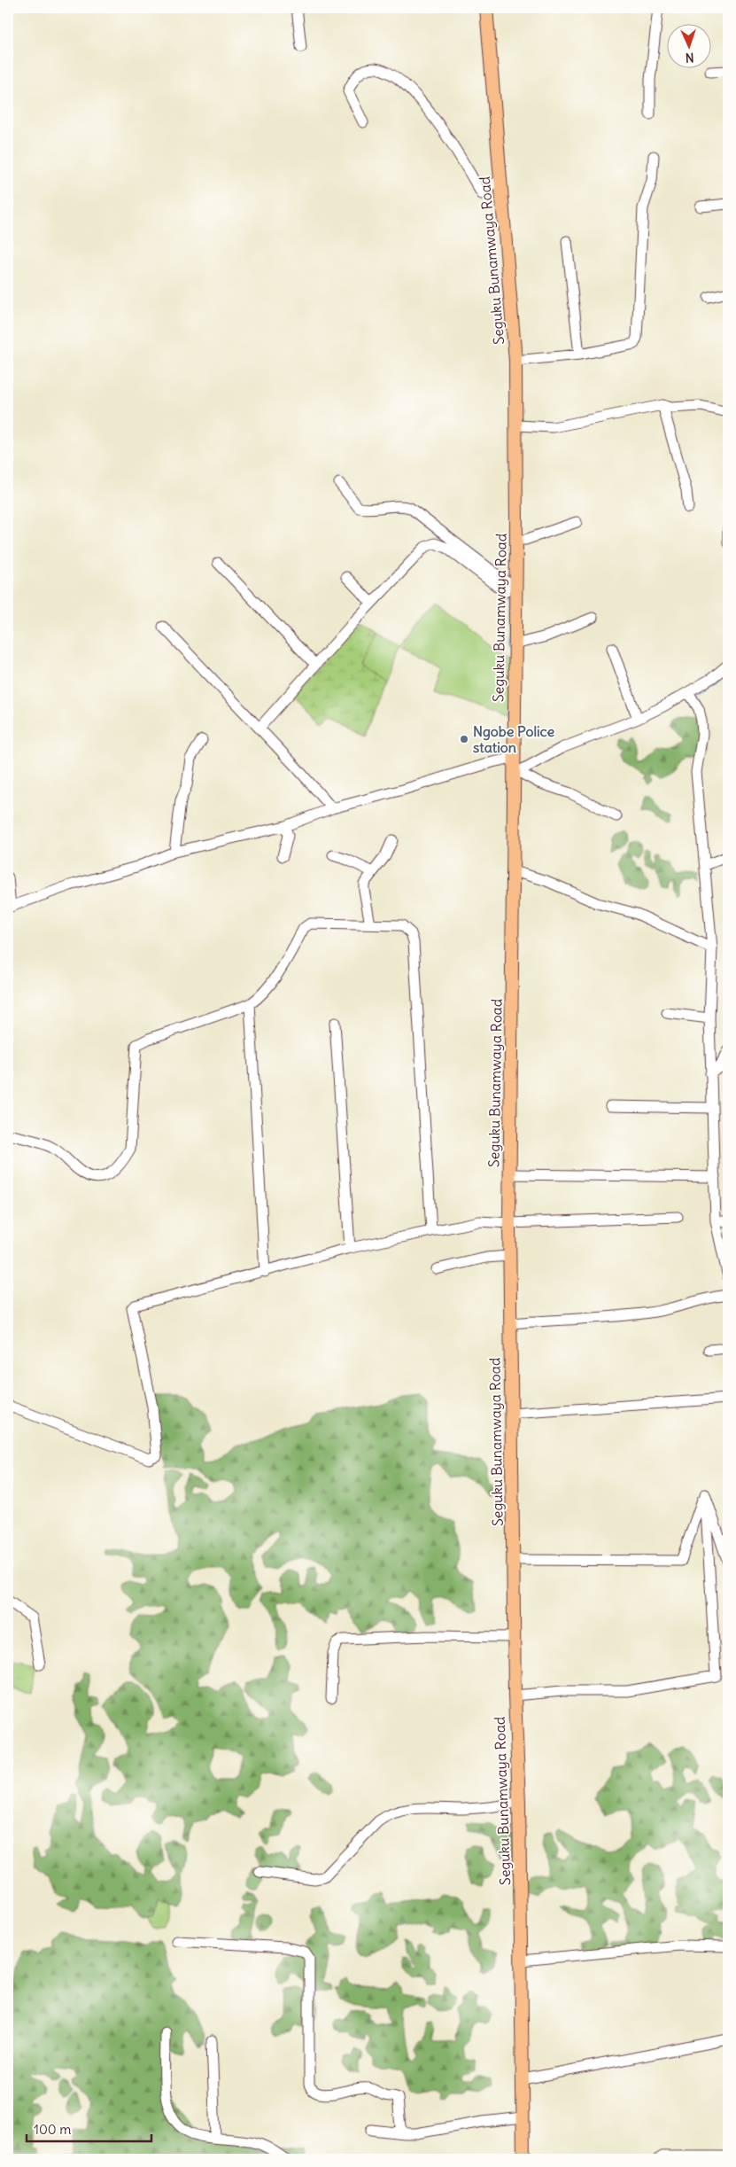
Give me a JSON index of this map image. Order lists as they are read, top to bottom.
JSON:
{
  "streets": {
    "main road": ["Seguku Bunamwaya Road"]
  },
  "places": ["Ngobe Police station"],
  "scale_bar": "100 m",
  "north": "bottom"
}
